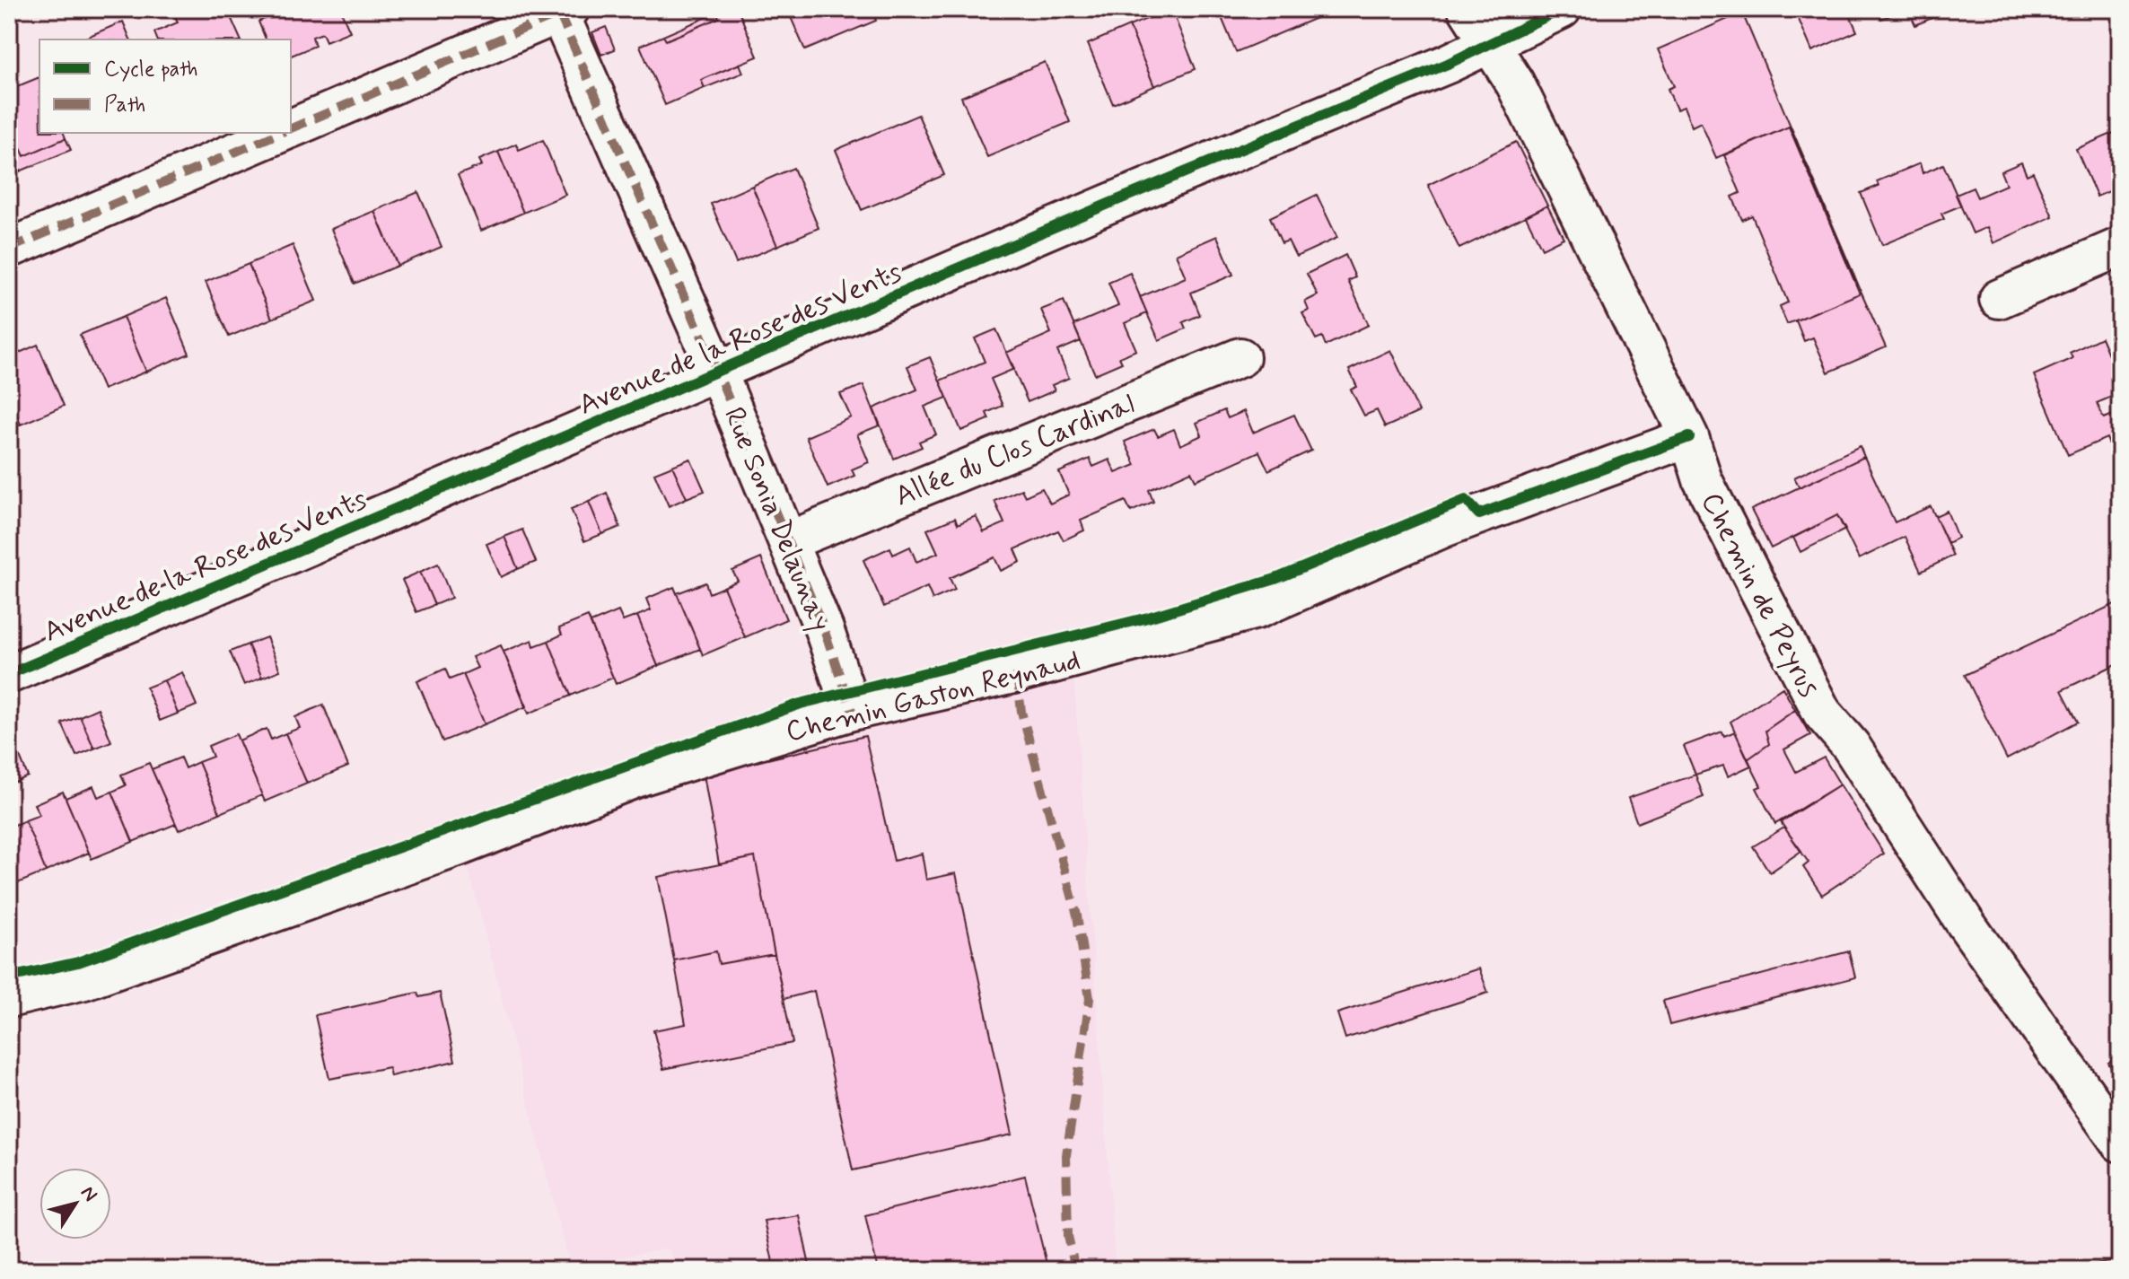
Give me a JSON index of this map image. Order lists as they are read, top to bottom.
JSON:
{
  "streets": {
    "street": [
      "Avenue de la Rose des Vents",
      "Allée du Clos Cardinal",
      "Rue Sonia Delaunay",
      "Chemin de Peyrus",
      "Chemin Gaston Reynaud"
    ]
  },
  "crossings": [
    ["Avenue de la Rose des Vents", "Rue Sonia Delaunay"],
    ["Avenue de la Rose des Vents", "Chemin de Peyrus"],
    ["Allée du Clos Cardinal", "Rue Sonia Delaunay"],
    ["Rue Sonia Delaunay", "Chemin Gaston Reynaud"],
    ["Chemin de Peyrus", "Chemin Gaston Reynaud"]
  ],
  "legend": ["Cycle path", "Path"],
  "north": "top right"
}
